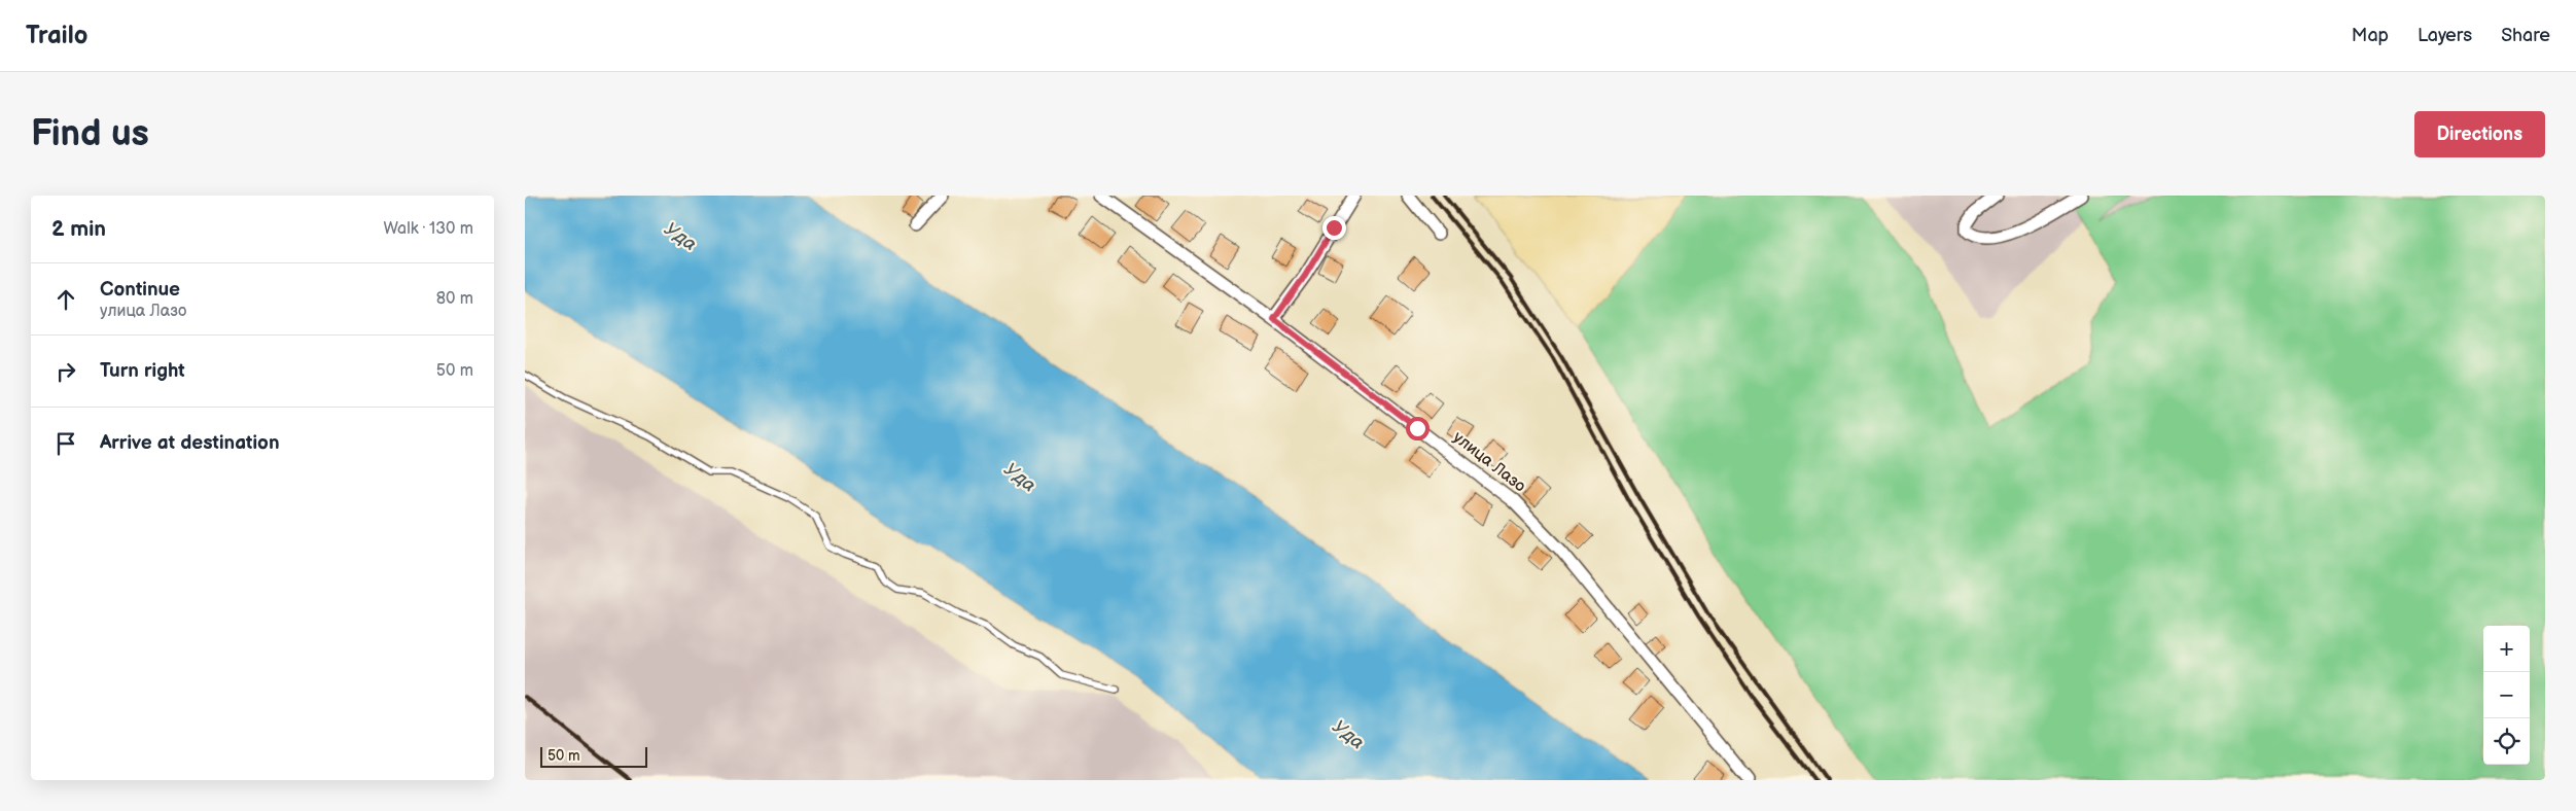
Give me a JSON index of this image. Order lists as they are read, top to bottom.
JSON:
{
  "streets": {
    "street": ["улица Лазо"]
  },
  "water": ["Уда"],
  "scale_bar": "50 m",
  "page": {
    "header": "Trailo",
    "nav": ["Map", "Layers", "Share"],
    "buttons": "Directions",
    "title": "Find us",
    "heading": ["2 min", "Walk · 130 m"],
    "list": [
      ["Continue", "улица Лазо", "80 m"],
      ["Turn right", "50 m"],
      "Arrive at destination"
    ],
    "map_buttons": ["+", "−"],
    "scale": "50 m"
  }
}
